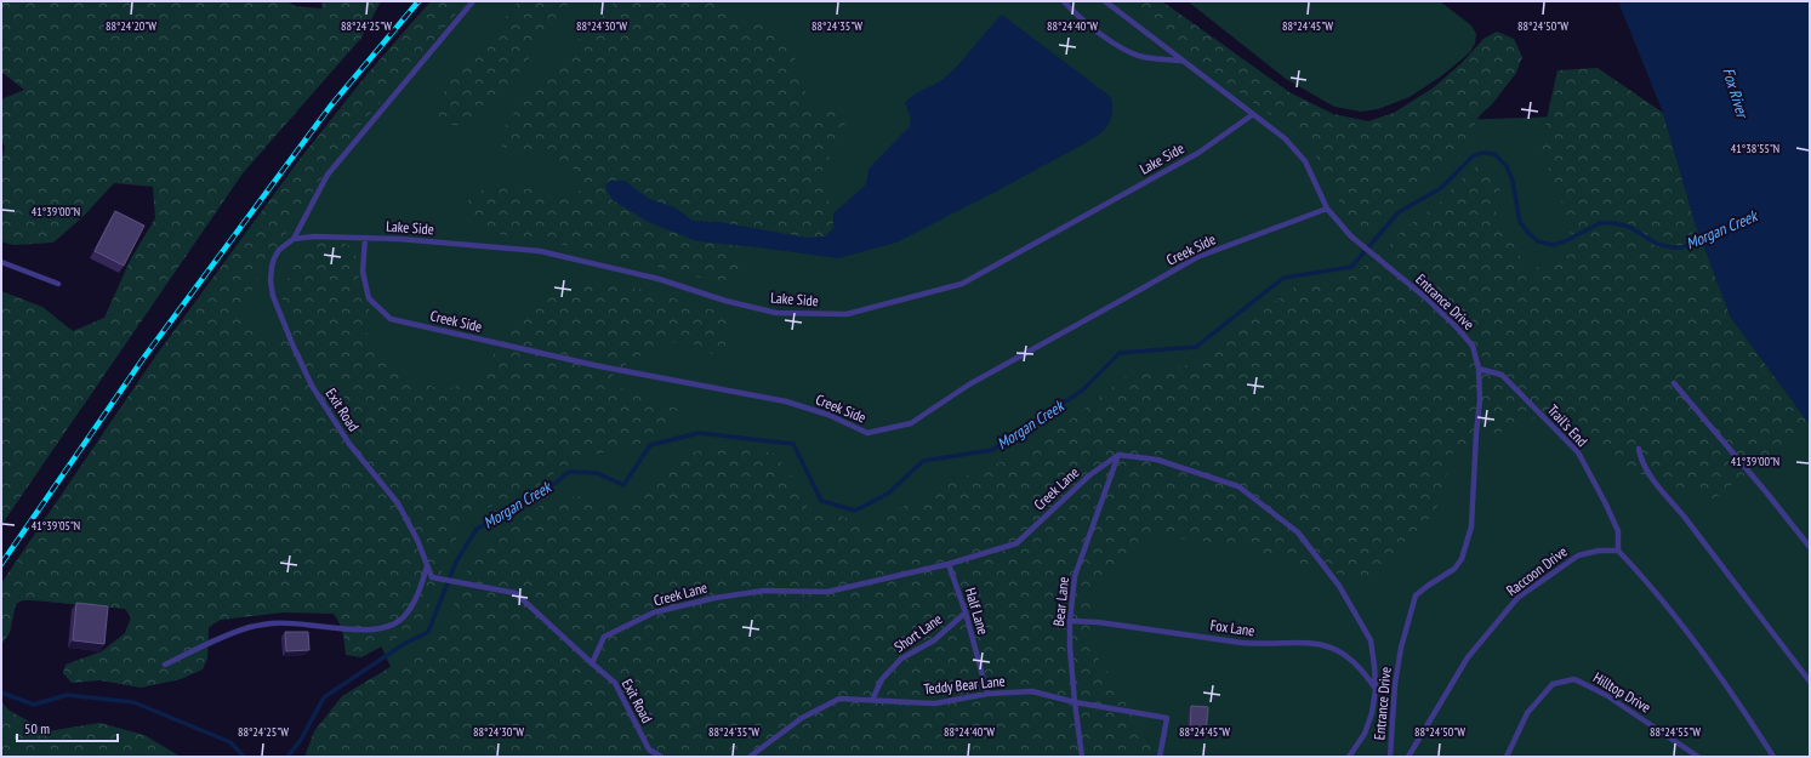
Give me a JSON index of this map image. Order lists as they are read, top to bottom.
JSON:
{
  "streets": {
    "lane": [
      "Lake Side",
      "Creek Side",
      "Entrance Drive",
      "Exit Road",
      "Trail's End",
      "Creek Lane",
      "Raccoon Drive",
      "Bear Lane",
      "Half Lane",
      "Fox Lane",
      "Short Lane",
      "Teddy Bear Lane",
      "Hilltop Drive"
    ]
  },
  "crossings": [
    ["Lake Side", "Creek Side"],
    ["Lake Side", "Entrance Drive"],
    ["Lake Side", "Exit Road"],
    ["Creek Side", "Entrance Drive"],
    ["Entrance Drive", "Trail's End"],
    ["Exit Road", "Creek Lane"],
    ["Trail's End", "Raccoon Drive"],
    ["Creek Lane", "Bear Lane"],
    ["Creek Lane", "Half Lane"],
    ["Bear Lane", "Fox Lane"],
    ["Bear Lane", "Teddy Bear Lane"],
    ["Half Lane", "Short Lane"],
    ["Half Lane", "Teddy Bear Lane"],
    ["Short Lane", "Teddy Bear Lane"]
  ],
  "water": ["Fox River", "Morgan Creek"],
  "scale_bar": "50 m",
  "coordinates": [
    "88°24'20\"W",
    "88°24'25\"W",
    "88°24'30\"W",
    "88°24'35\"W",
    "88°24'40\"W",
    "88°24'45\"W",
    "88°24'50\"W",
    "41°38'55\"N",
    "41°39'00\"N",
    "41°39'05\"N",
    "88°24'55\"W"
  ]
}
